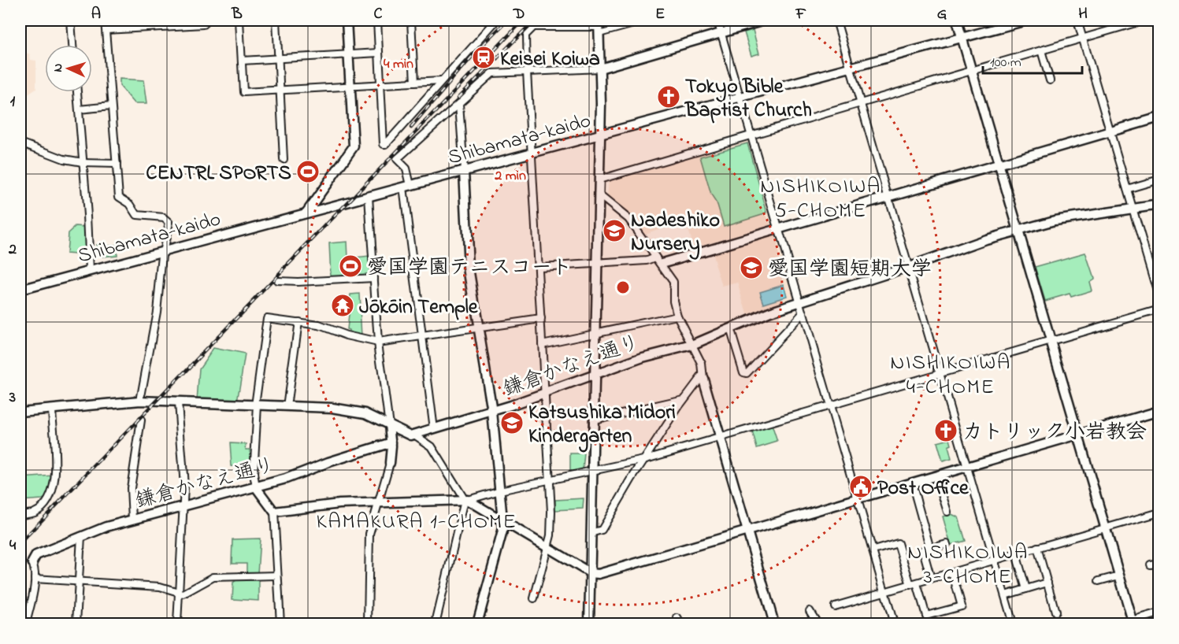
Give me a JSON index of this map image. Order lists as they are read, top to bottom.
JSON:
{
  "streets": {
    "street": ["Shibamata-kaido", "鎌倉かなえ通り"]
  },
  "districts": [
    "NISHIKOIWA 5-CHOME",
    "NISHIKOIWA 4-CHOME",
    "KAMAKURA 1-CHOME",
    "NISHIKOIWA 3-CHOME"
  ],
  "places": {
    "station": ["Keisei Koiwa"],
    "church": ["Tokyo Bible Baptist Church", "カトリック小岩教会"],
    "sports": ["CENTRL SPORTS", "愛国学園テニスコート"],
    "school or university": ["Nadeshiko Nursery", "愛国学園短期大学", "Katsushika Midori Kindergarten"],
    "temple": ["Jōkōin Temple"],
    "public building": ["Post Office"]
  },
  "scale_bar": "100 m",
  "north": "left",
  "grid": {
    "columns": [
      "A",
      "B",
      "C",
      "D",
      "E",
      "F",
      "G",
      "H"
    ],
    "rows": [
      "1",
      "2",
      "3",
      "4"
    ]
  },
  "rings": ["4 min", "2 min"]
}
